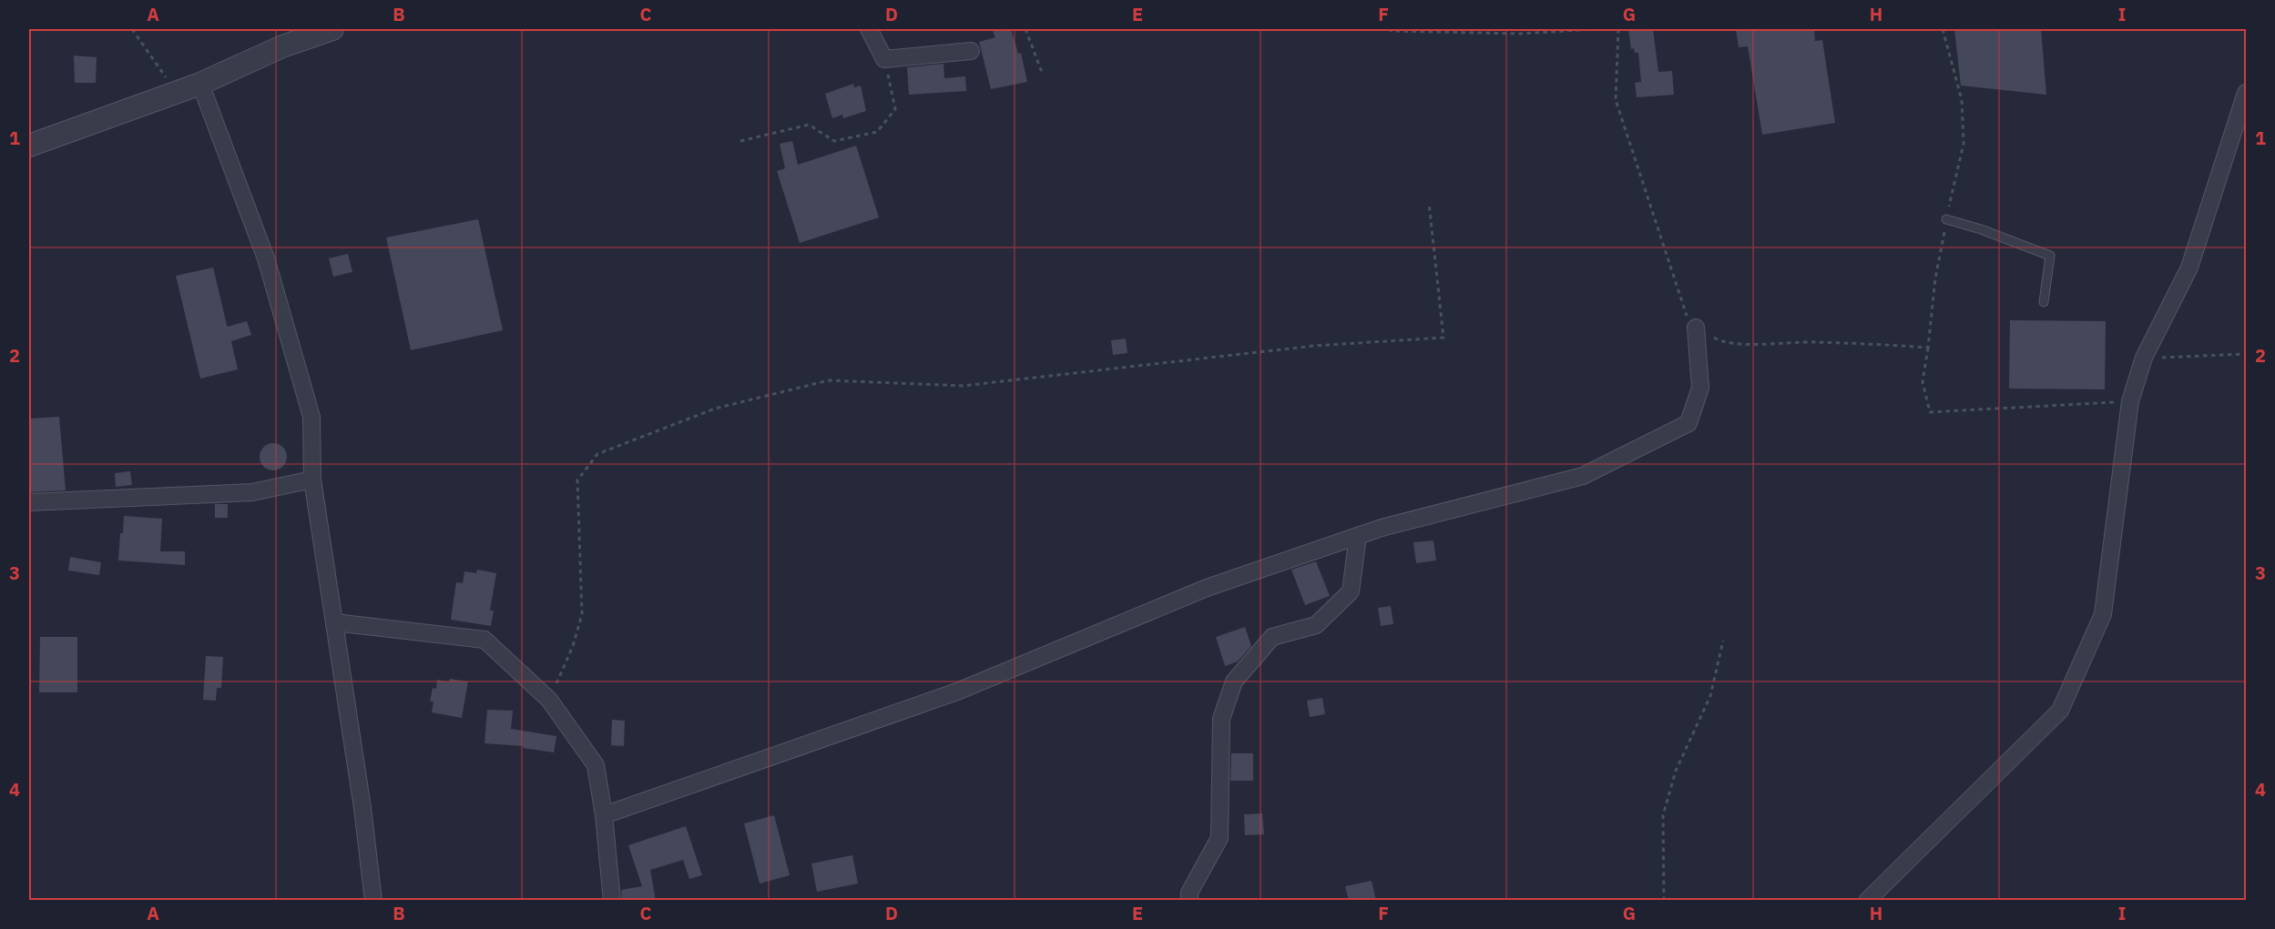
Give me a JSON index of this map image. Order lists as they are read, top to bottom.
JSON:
{
  "grid": {
    "columns": [
      "A",
      "B",
      "C",
      "D",
      "E",
      "F",
      "G",
      "H",
      "I"
    ],
    "rows": [
      "1",
      "2",
      "3",
      "4"
    ]
  }
}
